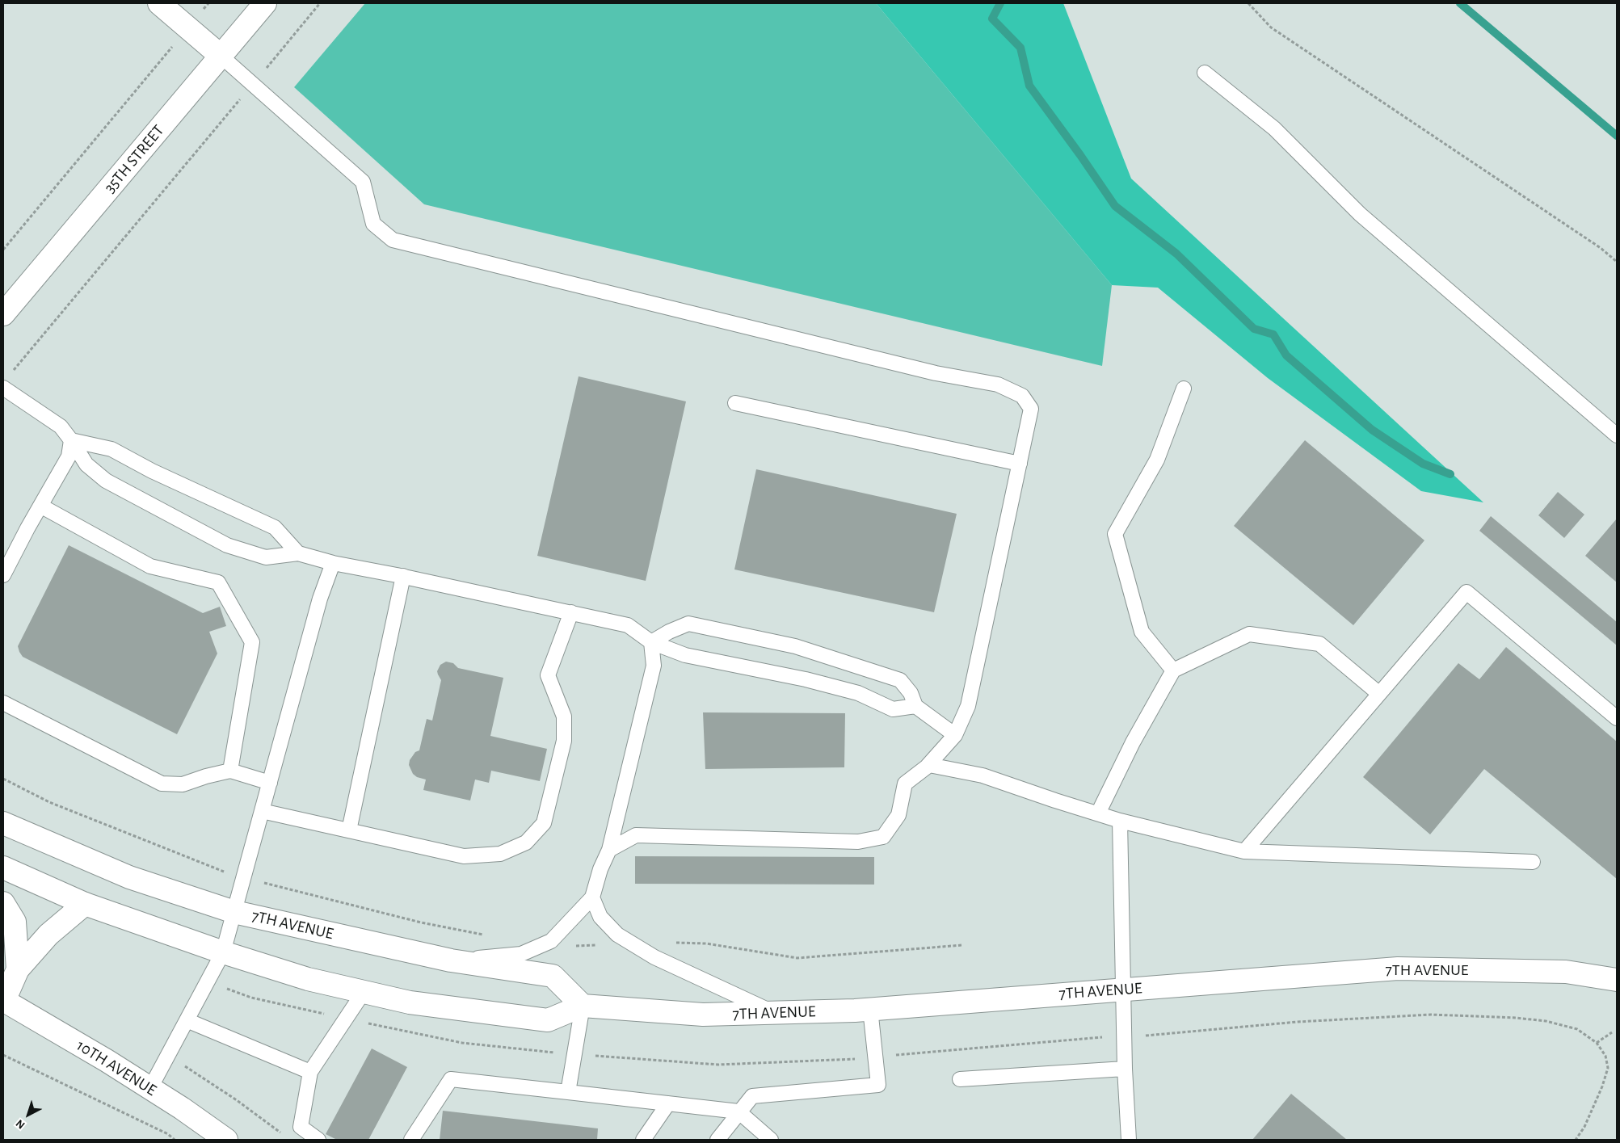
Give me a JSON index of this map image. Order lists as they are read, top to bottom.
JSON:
{
  "streets": {
    "main road": ["35TH STREET", "7TH AVENUE", "10TH AVENUE"]
  },
  "north": "bottom left"
}
